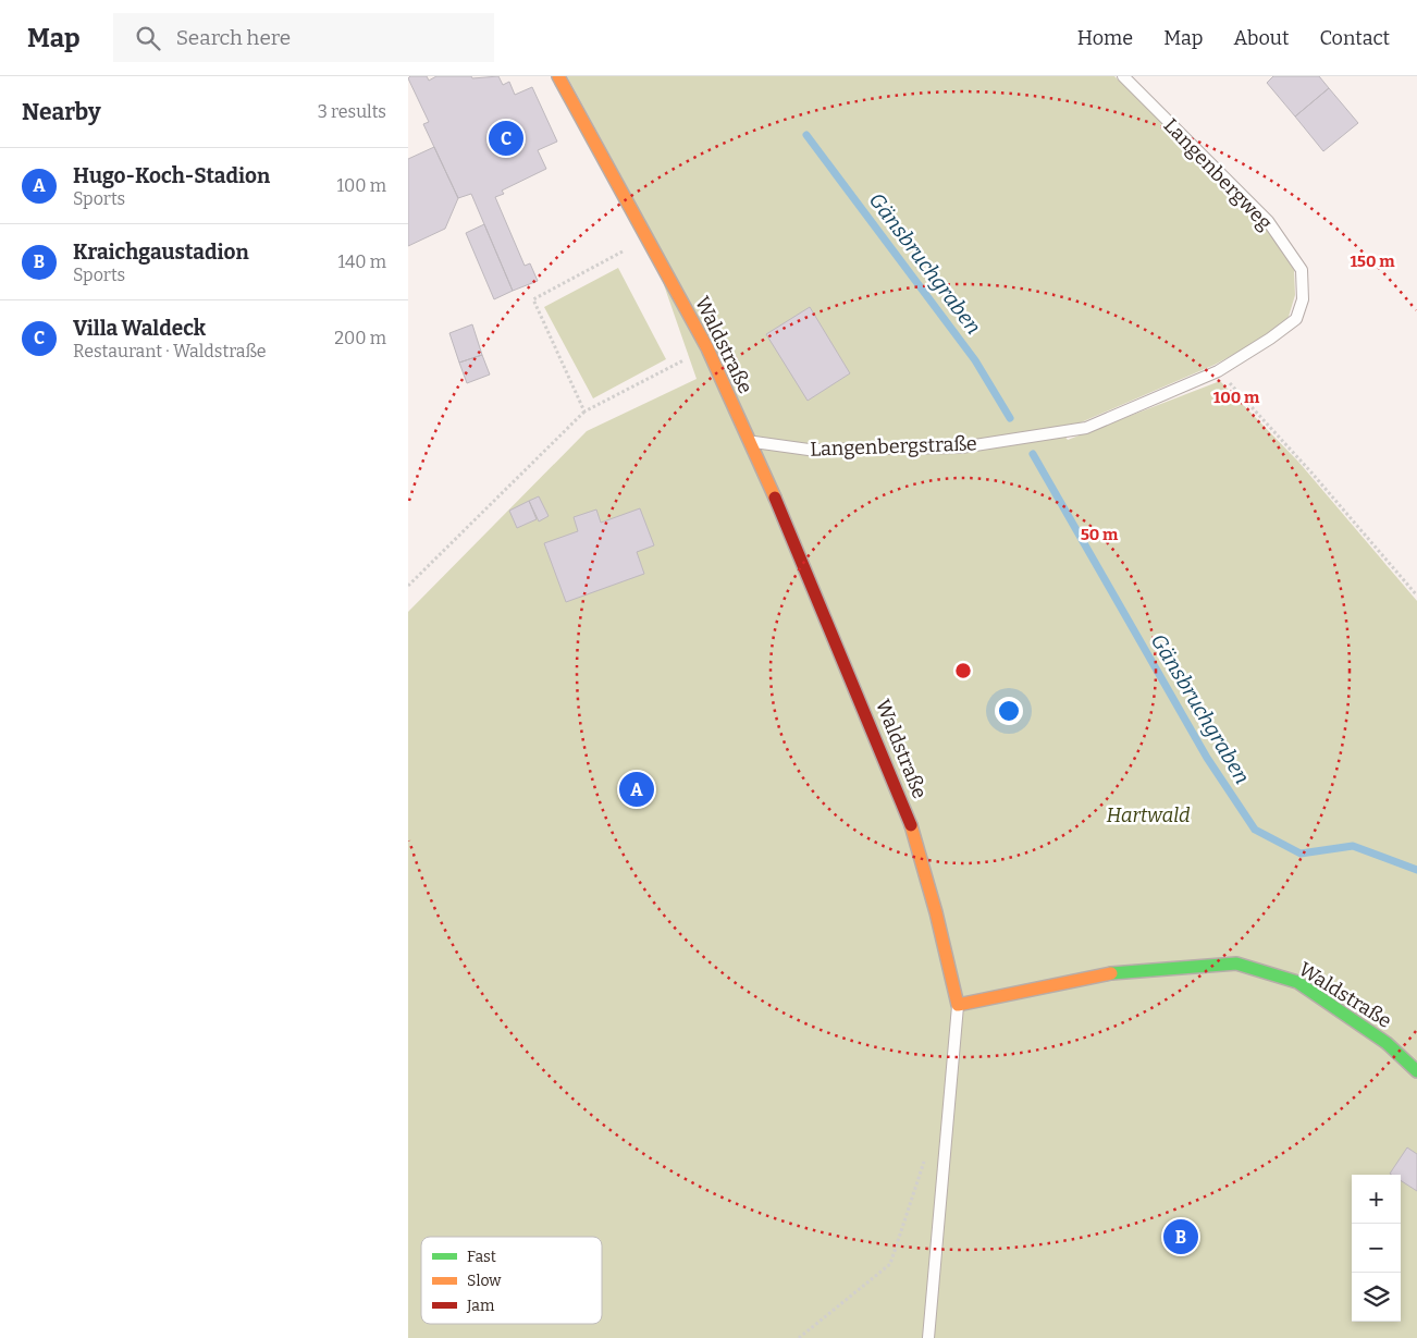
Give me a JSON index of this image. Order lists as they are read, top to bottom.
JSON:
{
  "streets": {
    "street": ["Waldstraße"],
    "lane": ["Langenbergweg", "Langenbergstraße"]
  },
  "crossings": [
    ["Langenbergweg", "Langenbergstraße"],
    ["Waldstraße", "Langenbergstraße"]
  ],
  "water": ["Gänsbruchgraben"],
  "parks": ["Hartwald"],
  "legend": ["Fast", "Slow", "Jam"],
  "page": {
    "header": "Map",
    "search": "Search here",
    "nav": [
      "Home",
      "Map",
      "About",
      "Contact"
    ],
    "heading": ["Nearby", "3 results"],
    "pins": ["C", "A", "B"],
    "list": [
      {
        "mark": "A",
        "name": "Hugo-Koch-Stadion",
        "note": "Sports",
        "value": "100 m"
      },
      {
        "mark": "B",
        "name": "Kraichgaustadion",
        "note": "Sports",
        "value": "140 m"
      },
      {
        "mark": "C",
        "name": "Villa Waldeck",
        "note": "Restaurant · Waldstraße",
        "value": "200 m"
      }
    ],
    "map_buttons": ["+", "−"]
  },
  "rings": ["150 m", "100 m", "50 m"]
}
